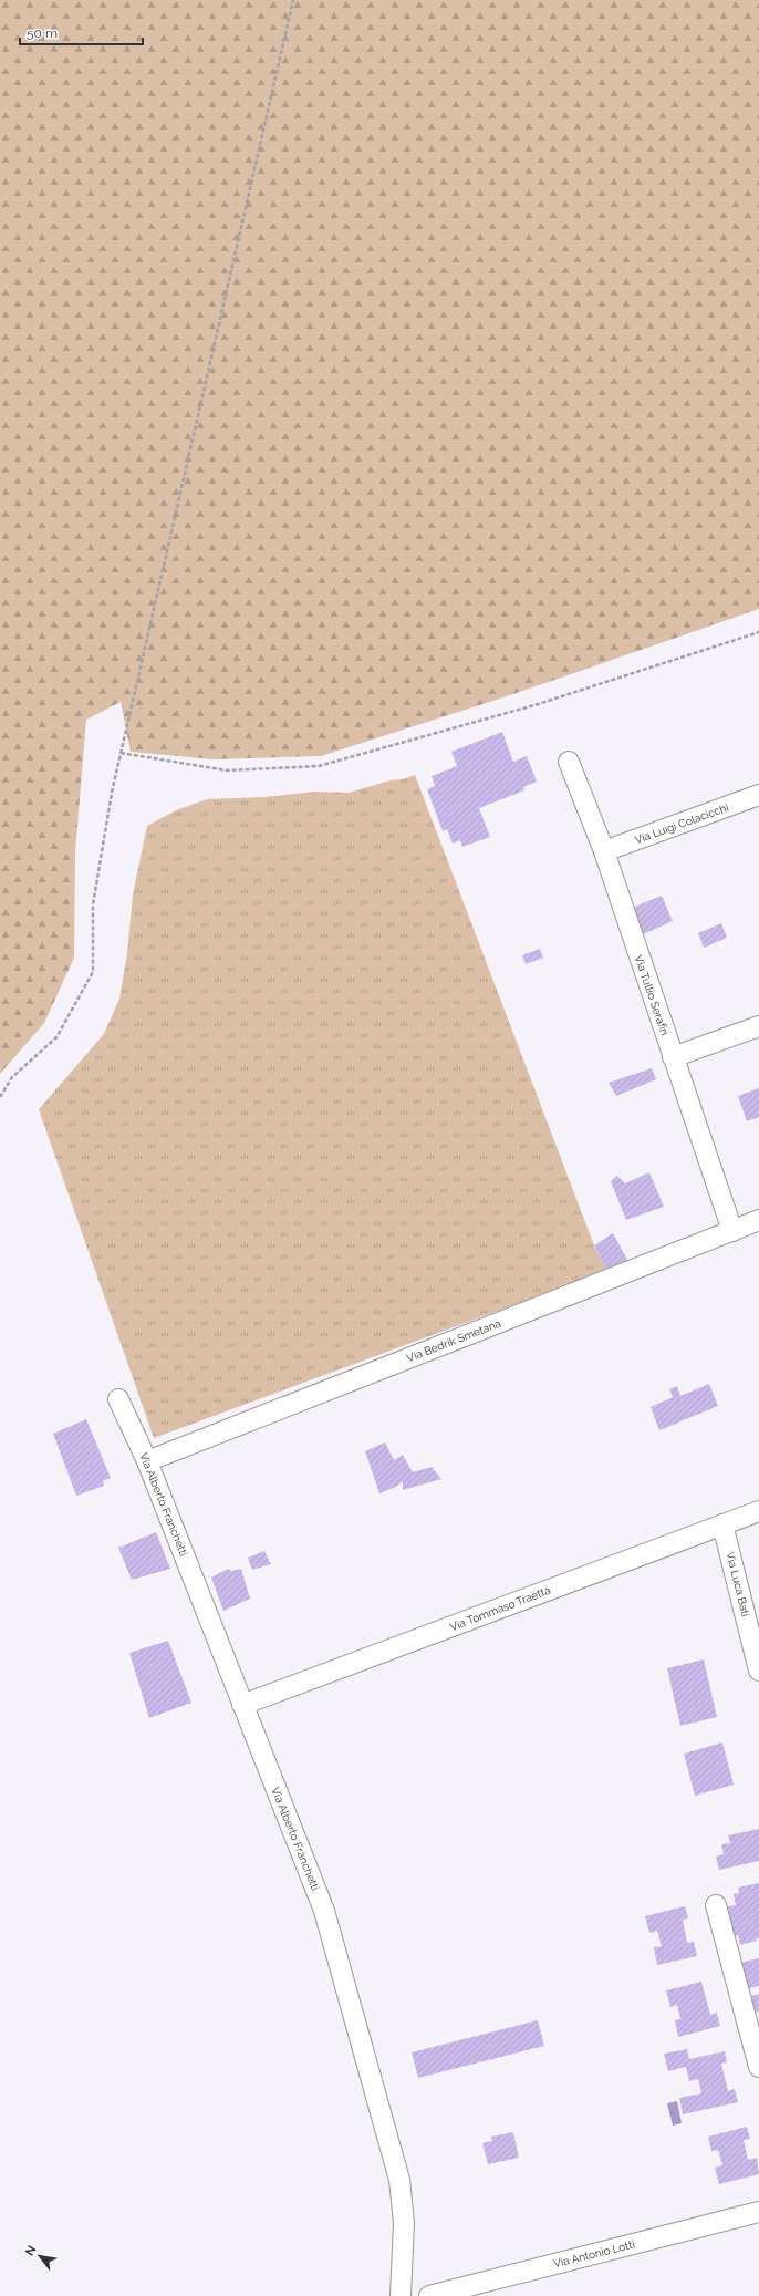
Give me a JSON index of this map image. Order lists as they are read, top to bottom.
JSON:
{
  "streets": {
    "street": [
      "Via Luigi Colacicchi",
      "Via Tullio Serafin",
      "Via Bedrik Smetana",
      "Via Alberto Franchetti",
      "Via Luca Bati",
      "Via Tommaso Traetta",
      "Via Antonio Lotti"
    ]
  },
  "crossings": [
    ["Via Luigi Colacicchi", "Via Tullio Serafin"],
    ["Via Tullio Serafin", "Via Bedrik Smetana"],
    ["Via Bedrik Smetana", "Via Alberto Franchetti"],
    ["Via Alberto Franchetti", "Via Tommaso Traetta"],
    ["Via Luca Bati", "Via Tommaso Traetta"]
  ],
  "scale_bar": "50 m",
  "north": "top left"
}
